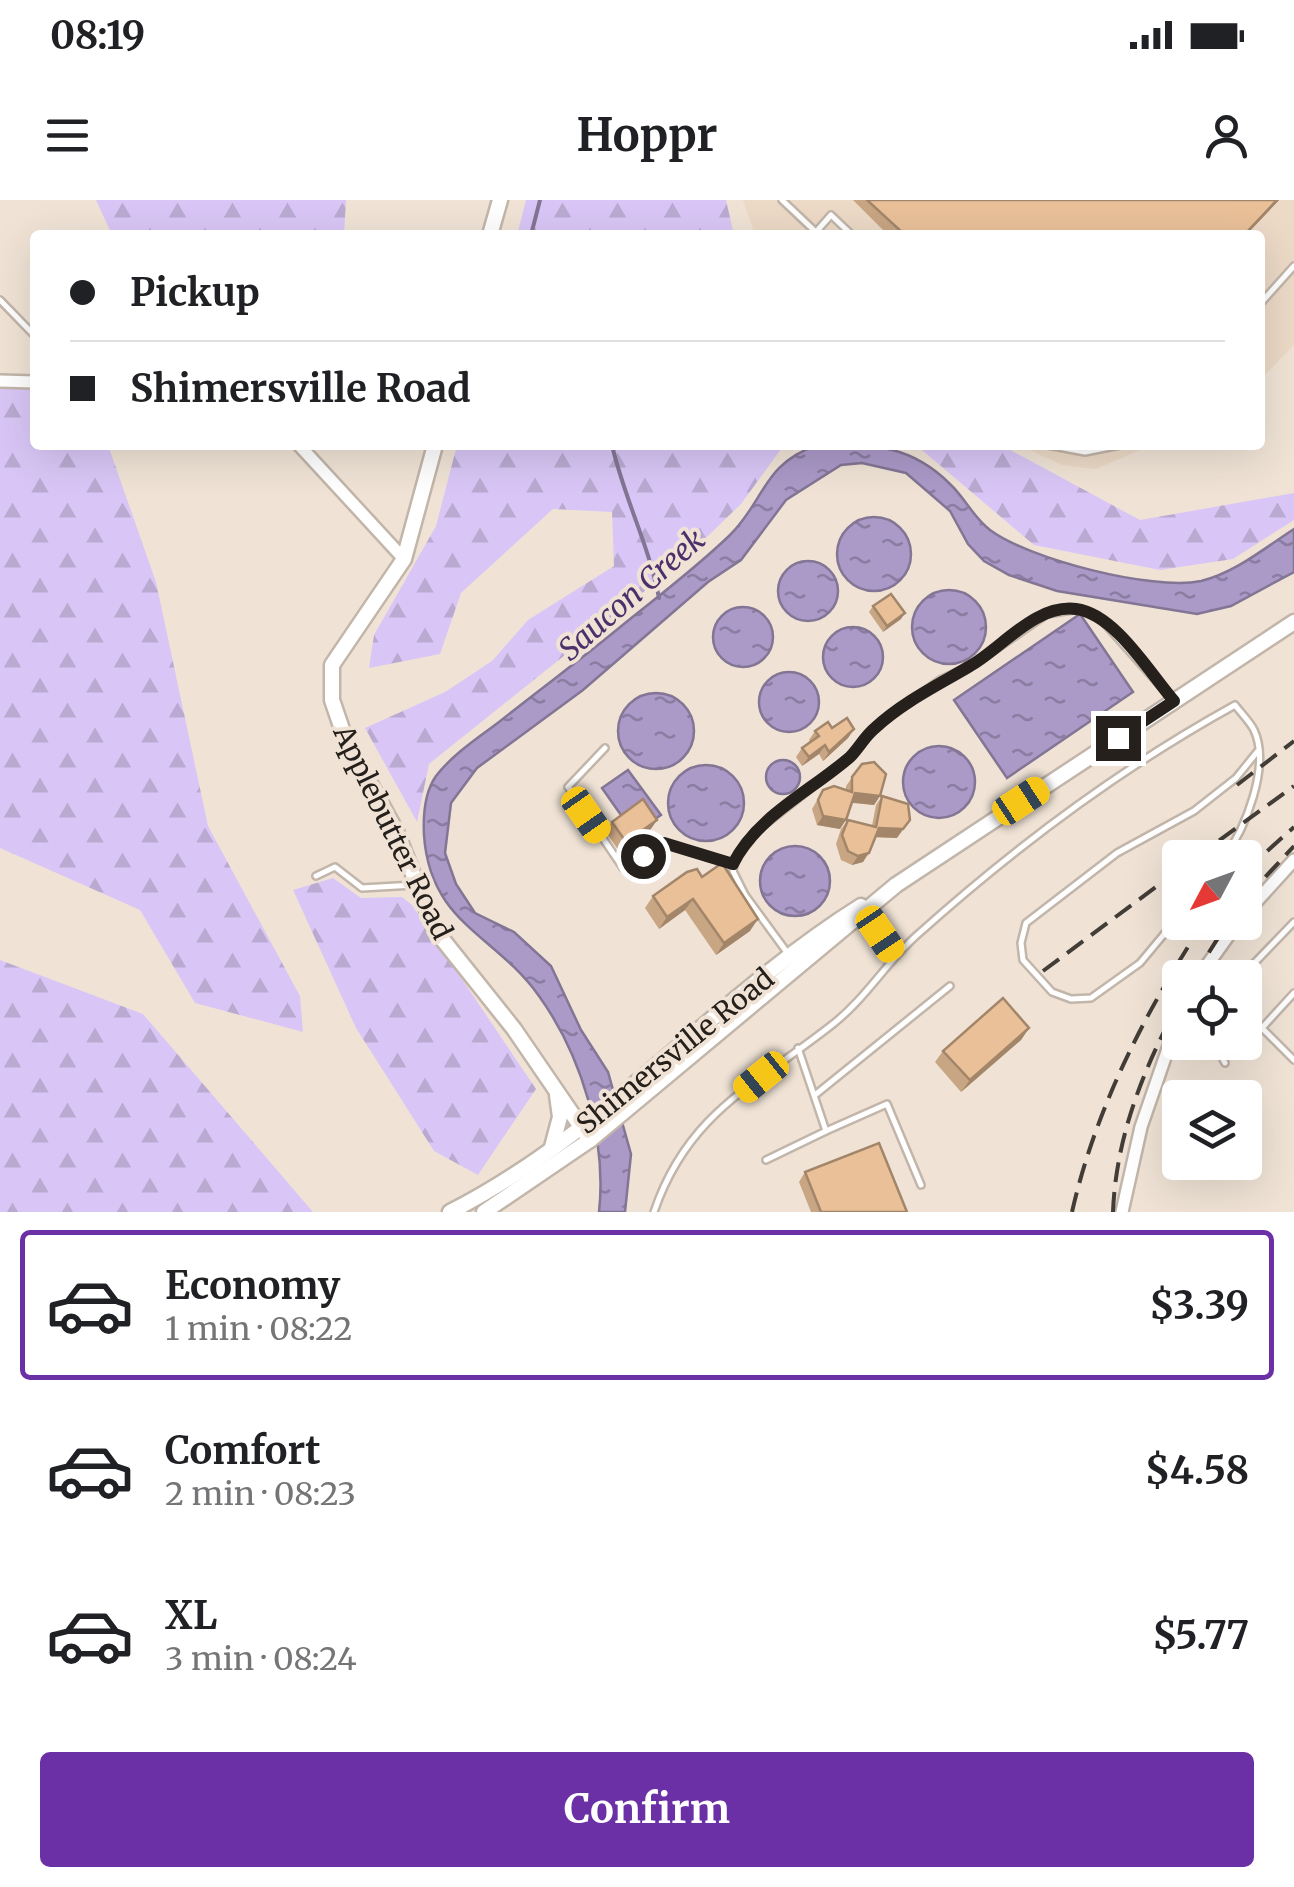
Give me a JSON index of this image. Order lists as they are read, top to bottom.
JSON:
{
  "streets": {
    "street": ["Applebutter Road", "Shimersville Road"]
  },
  "crossings": [
    ["Applebutter Road", "Shimersville Road"]
  ],
  "water": ["Saucon Creek"],
  "north": "bottom left",
  "page": {
    "status": "08:19",
    "header": "Hoppr",
    "banner": ["Pickup", "Shimersville Road"],
    "list": [
      {
        "name": "Economy",
        "note": "1 min · 08:22",
        "value": "$3.39"
      },
      {
        "name": "Comfort",
        "note": "2 min · 08:23",
        "value": "$4.58"
      },
      {
        "name": "XL",
        "note": "3 min · 08:24",
        "value": "$5.77"
      }
    ],
    "buttons": "Confirm"
  }
}
